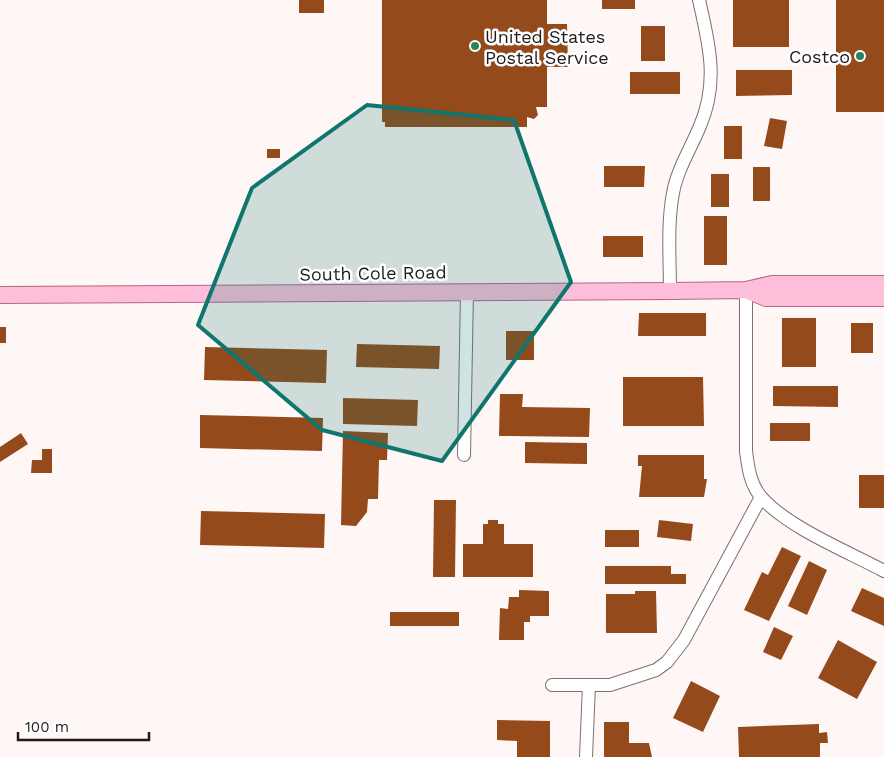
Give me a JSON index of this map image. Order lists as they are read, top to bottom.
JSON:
{
  "streets": {
    "main road": ["South Cole Road"]
  },
  "places": ["United States Postal Service", "Costco"],
  "scale_bar": "100 m"
}
